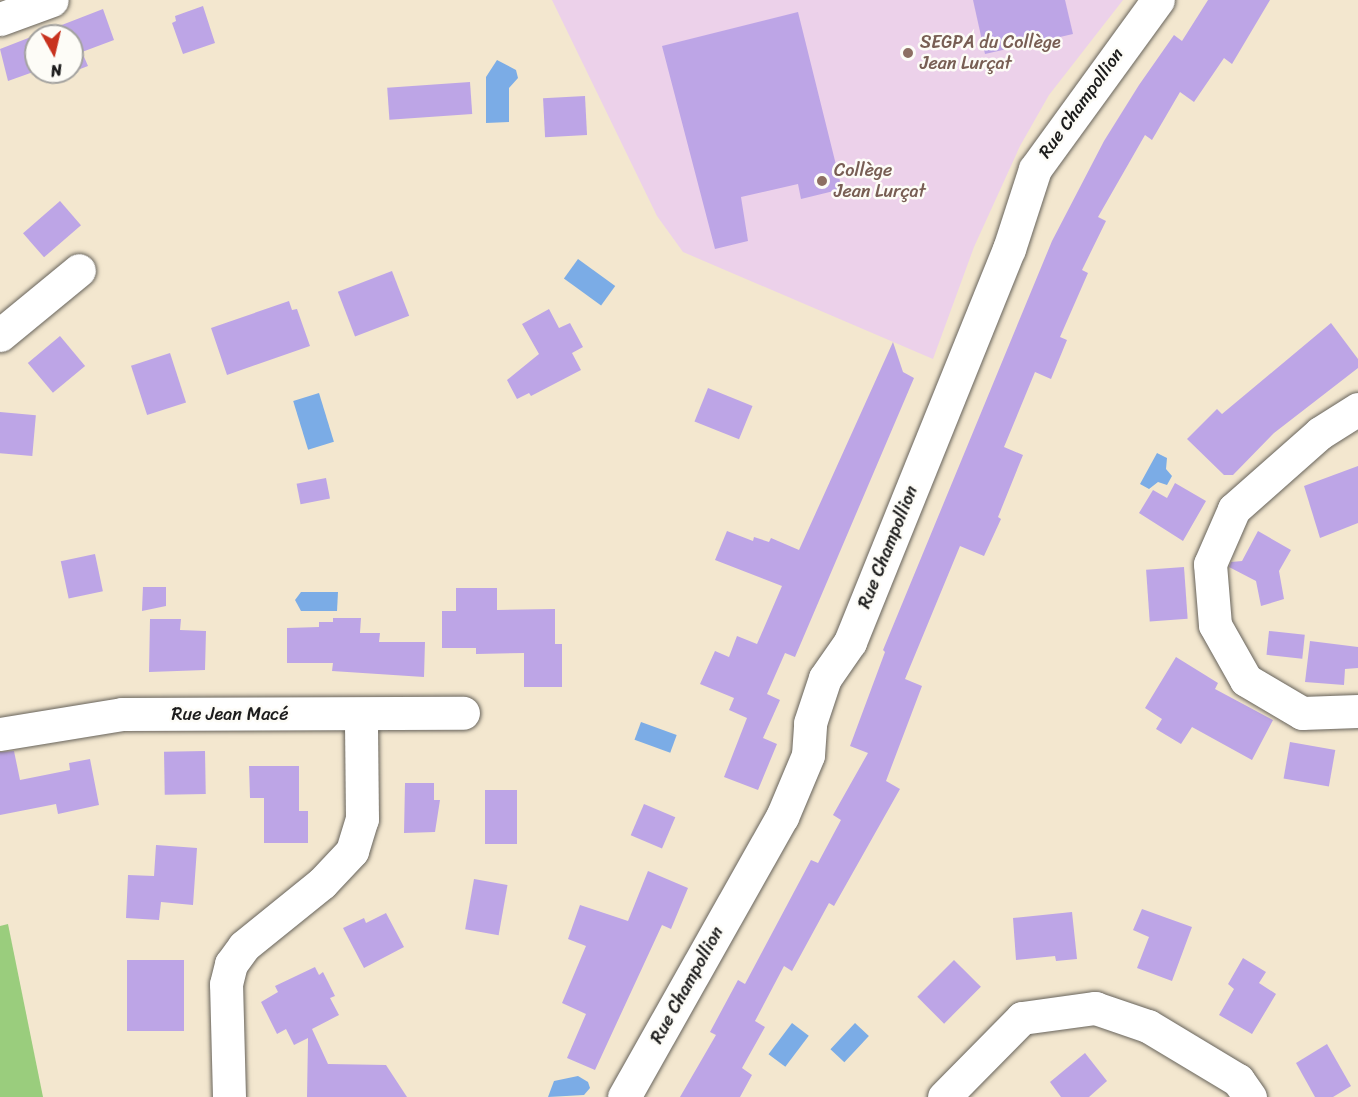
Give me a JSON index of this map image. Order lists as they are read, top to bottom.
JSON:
{
  "streets": {
    "street": ["Rue Champollion", "Rue Jean Macé"]
  },
  "places": ["SEGPA du Collège Jean Lurçat", "Collège Jean Lurçat"],
  "north": "bottom"
}
